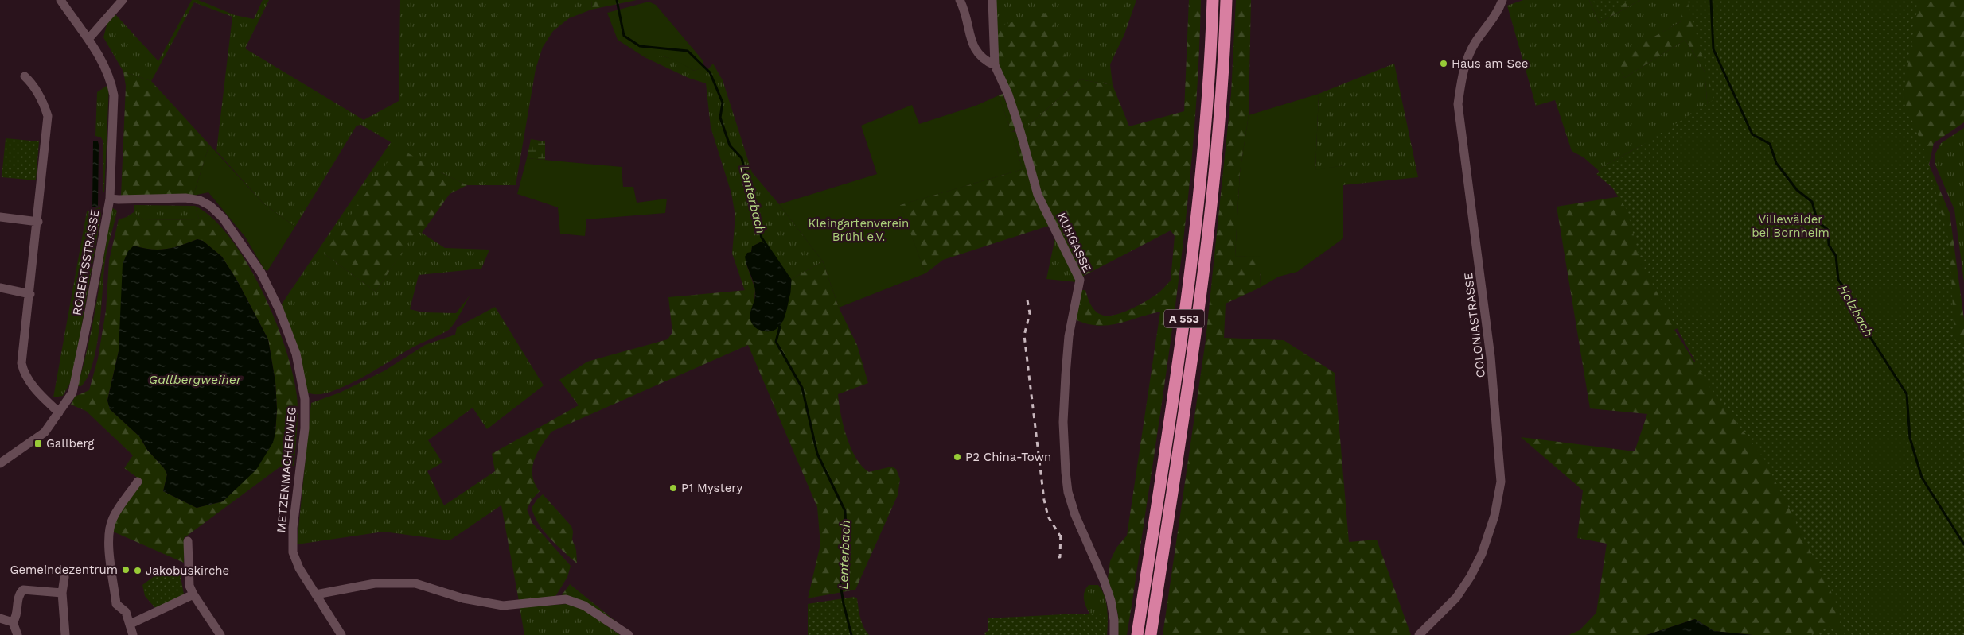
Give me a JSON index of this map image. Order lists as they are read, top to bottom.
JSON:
{
  "streets": {
    "highway": ["A 553"],
    "street": [
      "KUHGASSE",
      "ROBERTSSTRASSE",
      "COLONIASTRASSE",
      "METZENMACHERWEG"
    ]
  },
  "crossings": [
    ["ROBERTSSTRASSE", "METZENMACHERWEG"]
  ],
  "water": ["Lenterbach", "Holzbach", "Gallbergweiher"],
  "parks": ["Villewälder bei Bornheim", "Kleingartenverein Brühl e.V."],
  "places": {
    "other": [
      "Haus am See",
      "P2 China-Town",
      "P1 Mystery",
      "Gemeindezentrum",
      "Jakobuskirche"
    ],
    "transit": ["Gallberg"]
  }
}
